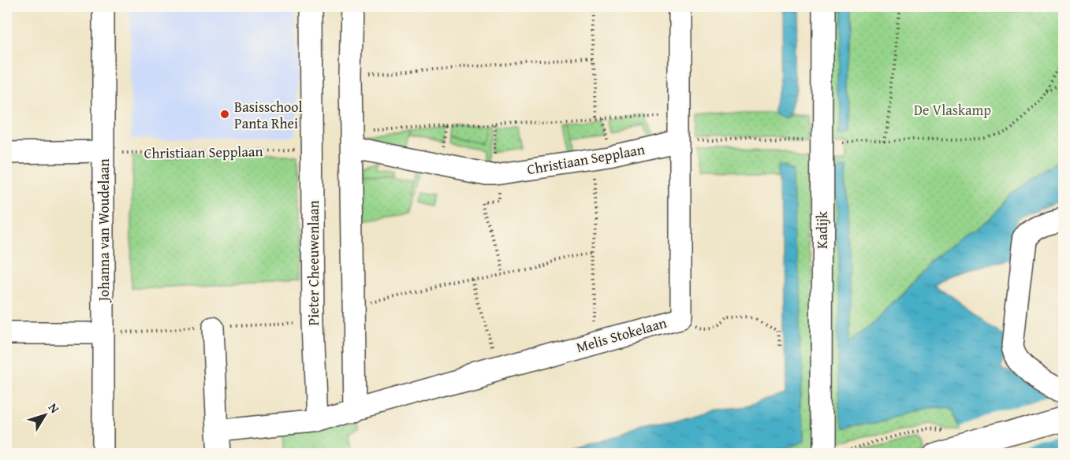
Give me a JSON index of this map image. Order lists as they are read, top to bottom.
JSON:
{
  "streets": {
    "street": [
      "Christiaan Sepplaan",
      "Johanna van Woudelaan",
      "Kadijk",
      "Pieter Cheeuwenlaan",
      "Melis Stokelaan"
    ]
  },
  "crossings": [
    ["Christiaan Sepplaan", "Johanna van Woudelaan"],
    ["Christiaan Sepplaan", "Pieter Cheeuwenlaan"],
    ["Christiaan Sepplaan", "Melis Stokelaan"],
    ["Pieter Cheeuwenlaan", "Melis Stokelaan"]
  ],
  "parks": ["De Vlaskamp"],
  "places": ["Basisschool Panta Rhei"],
  "north": "top right"
}
